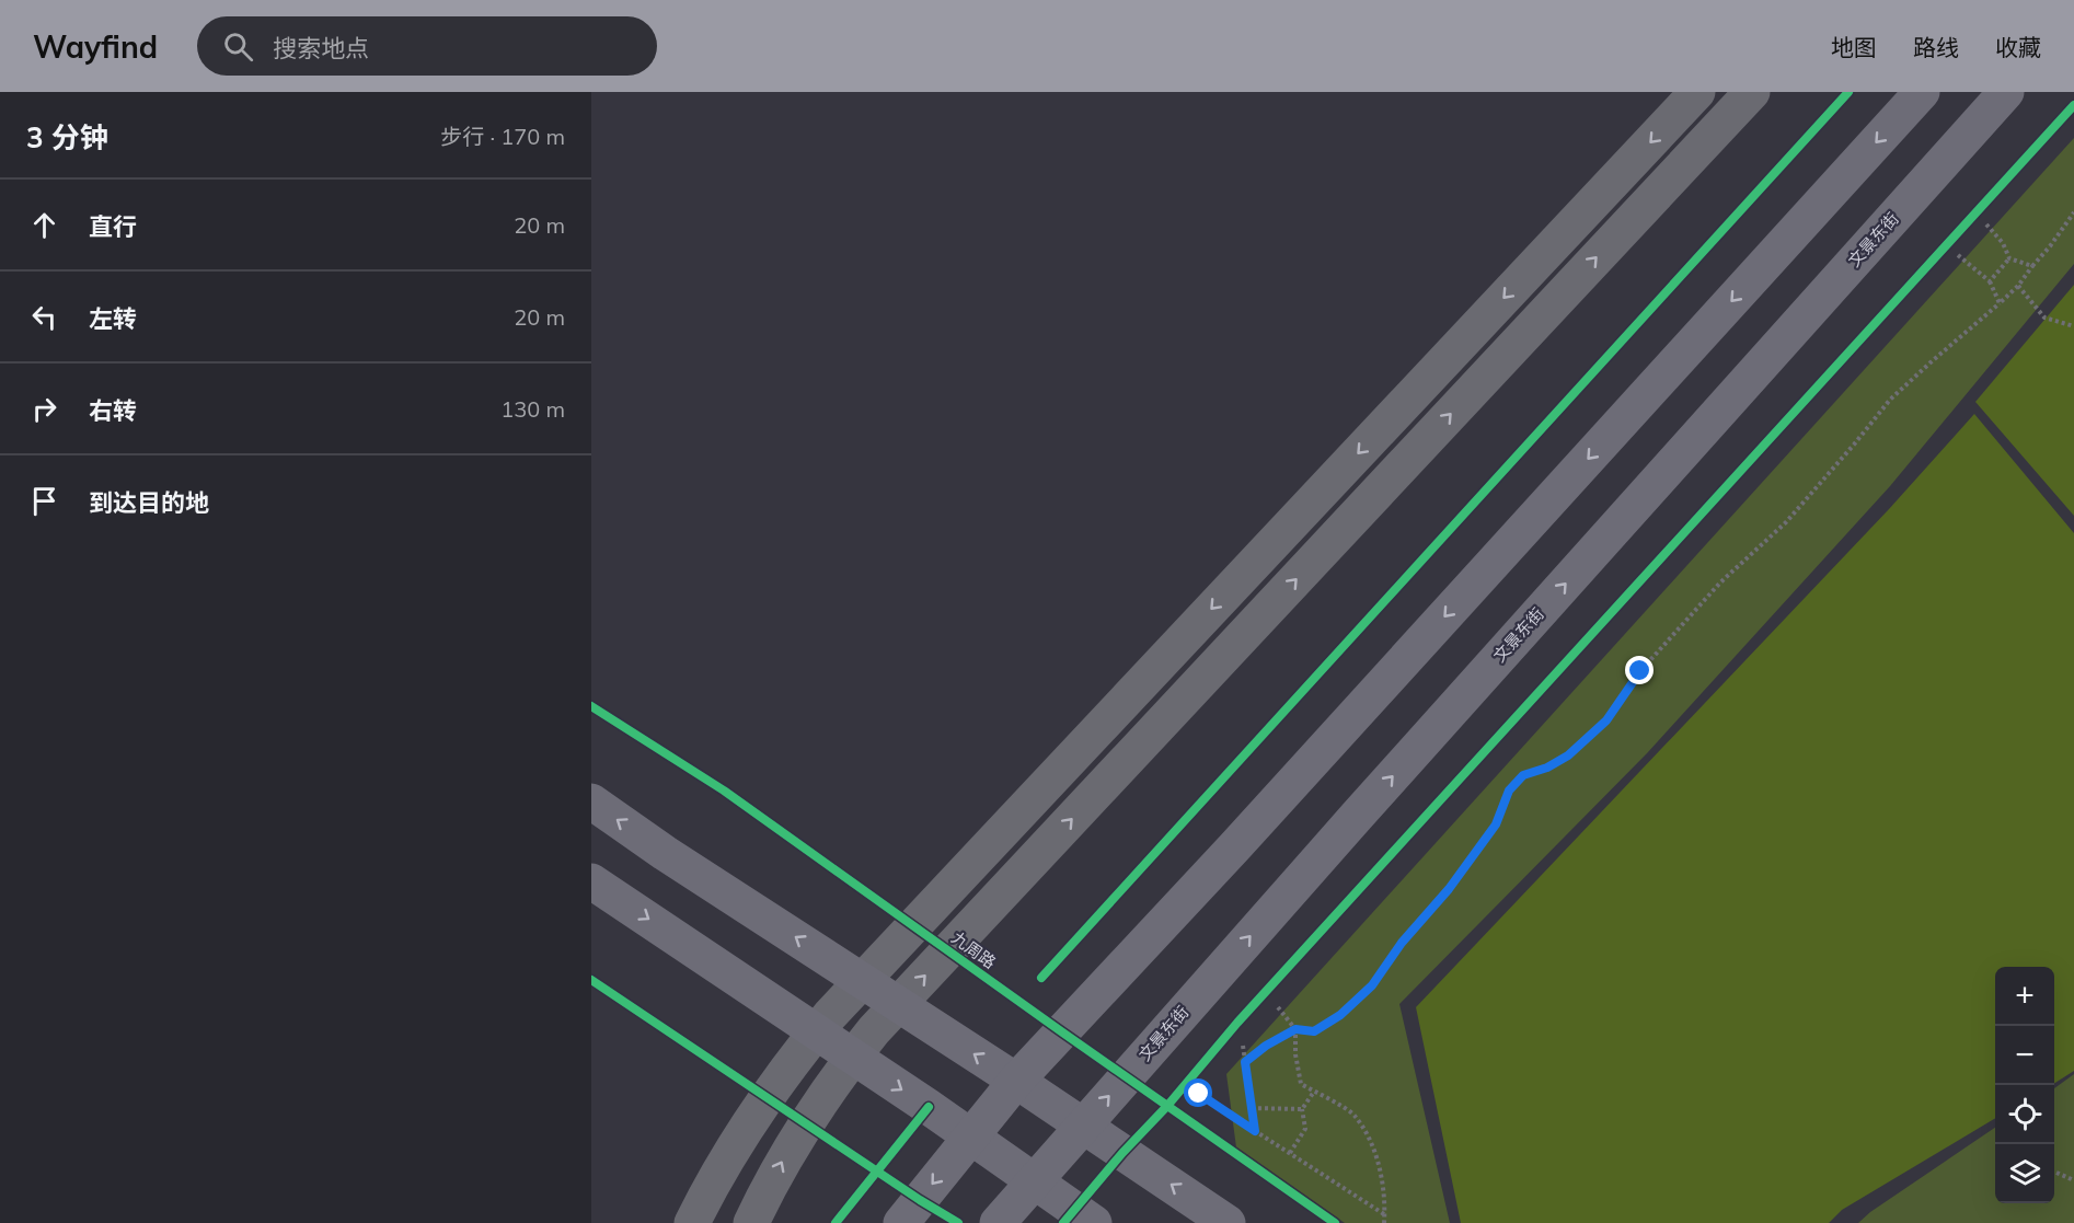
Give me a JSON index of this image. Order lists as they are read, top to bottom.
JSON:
{
  "streets": {
    "main road": ["文景东街"],
    "cycle path": ["九周路"]
  },
  "page": {
    "header": "Wayfind",
    "search": "搜索地点",
    "nav": ["地图", "路线", "收藏"],
    "heading": ["3 分钟", "步行 · 170 m"],
    "list": [
      ["直行", "20 m"],
      ["左转", "20 m"],
      ["右转", "130 m"],
      "到达目的地"
    ],
    "map_buttons": ["+", "−"]
  }
}
